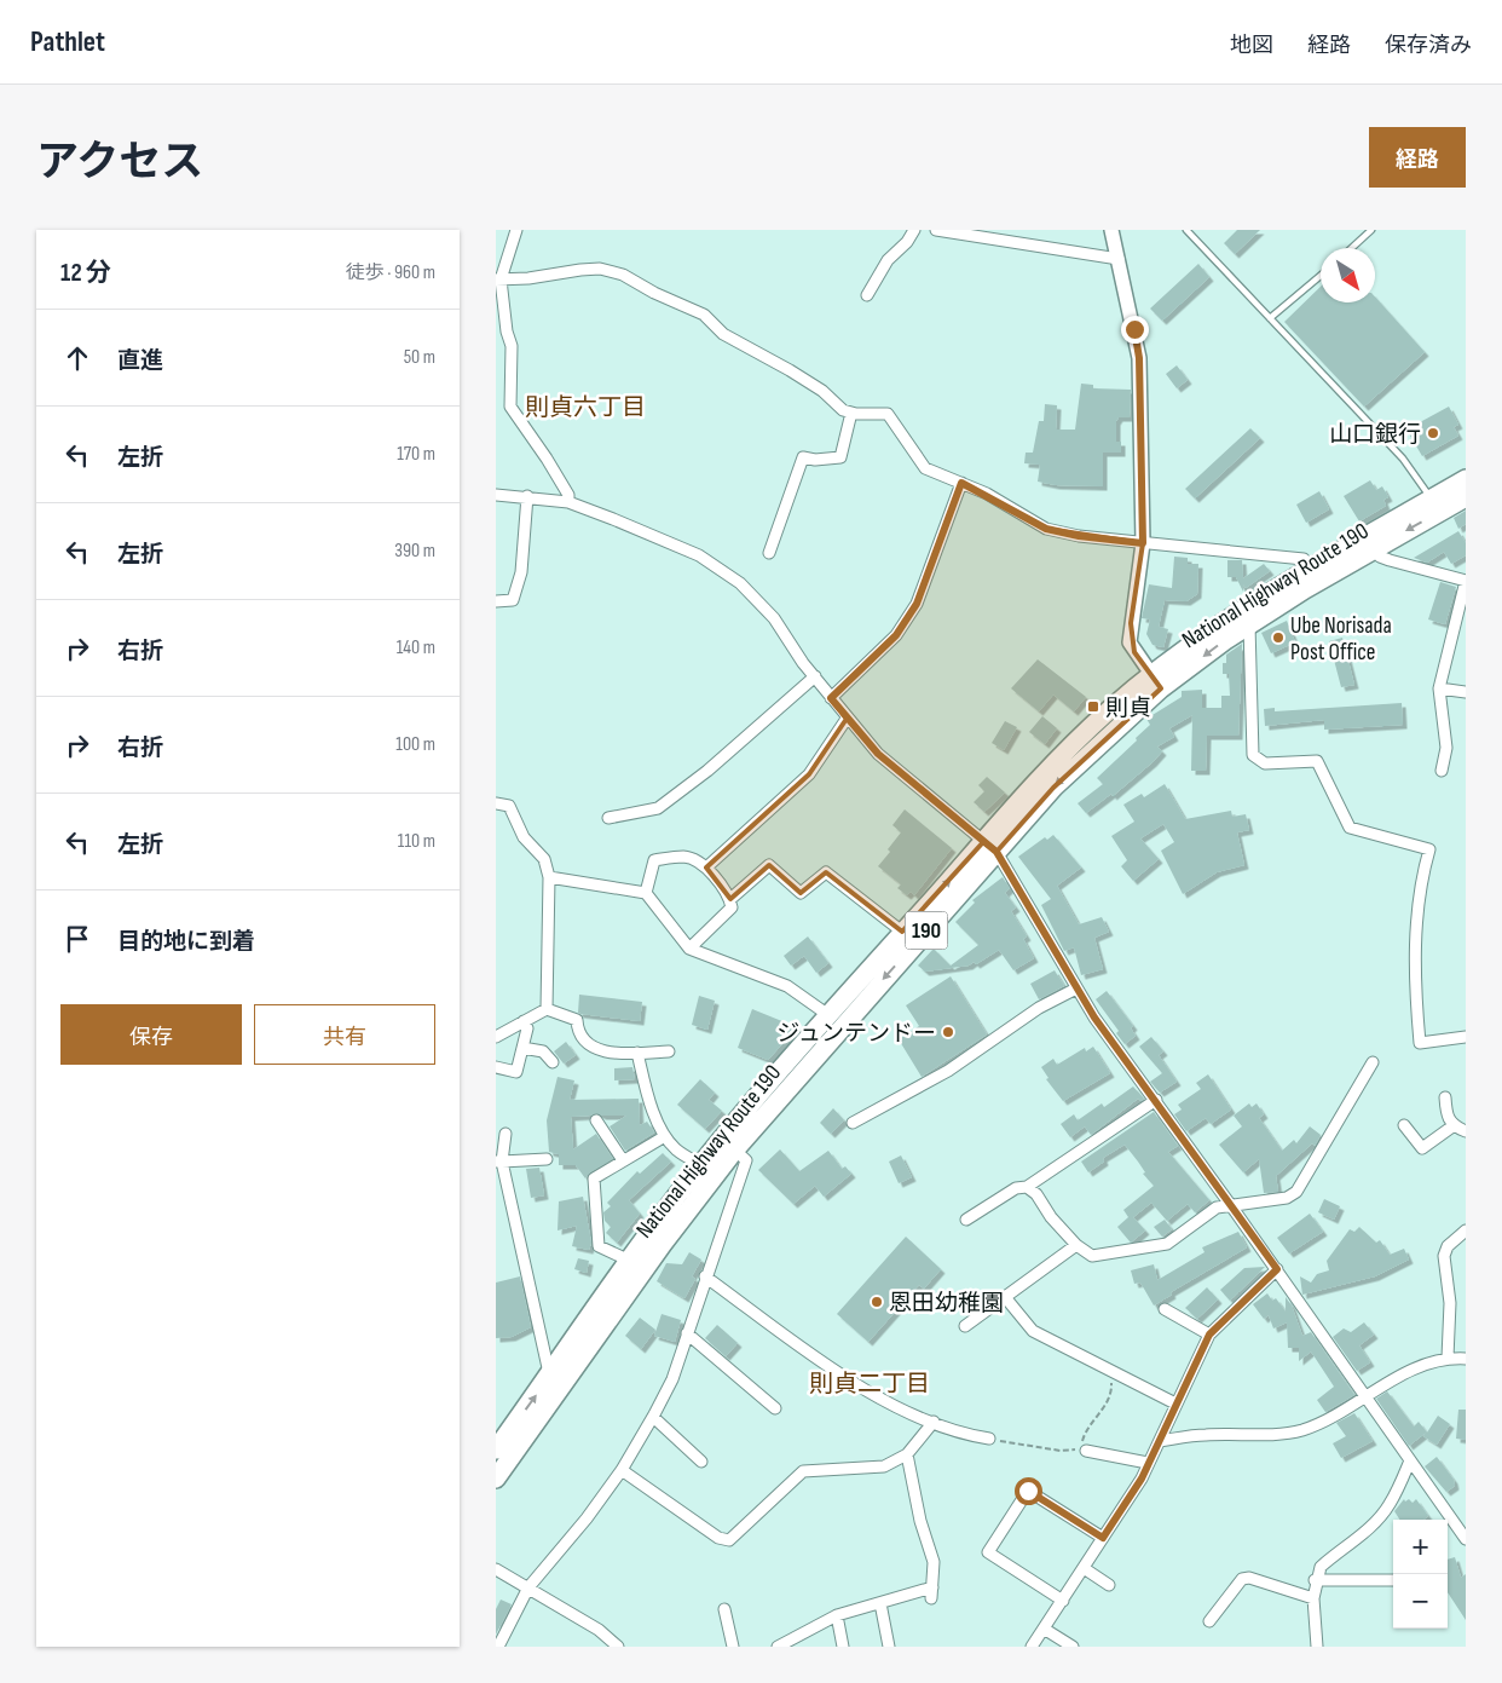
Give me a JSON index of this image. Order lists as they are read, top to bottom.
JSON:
{
  "streets": {
    "highway": ["National Highway Route 190", "190"]
  },
  "districts": ["則貞六丁目", "則貞二丁目"],
  "places": {
    "other": [
      "山口銀行",
      "Ube Norisada Post Office",
      "ジュンテンドー",
      "恩田幼稚園"
    ],
    "transit": ["則貞"]
  },
  "north": "bottom right",
  "page": {
    "header": "Pathlet",
    "nav": ["地図", "経路", "保存済み"],
    "title": "アクセス",
    "buttons": [
      "経路",
      ["保存", "共有"]
    ],
    "heading": ["12 分", "徒歩 · 960 m"],
    "list": [
      ["直進", "50 m"],
      ["左折", "170 m"],
      ["左折", "390 m"],
      ["右折", "140 m"],
      ["右折", "100 m"],
      ["左折", "110 m"],
      "目的地に到着"
    ],
    "map_buttons": ["+", "−"]
  }
}
